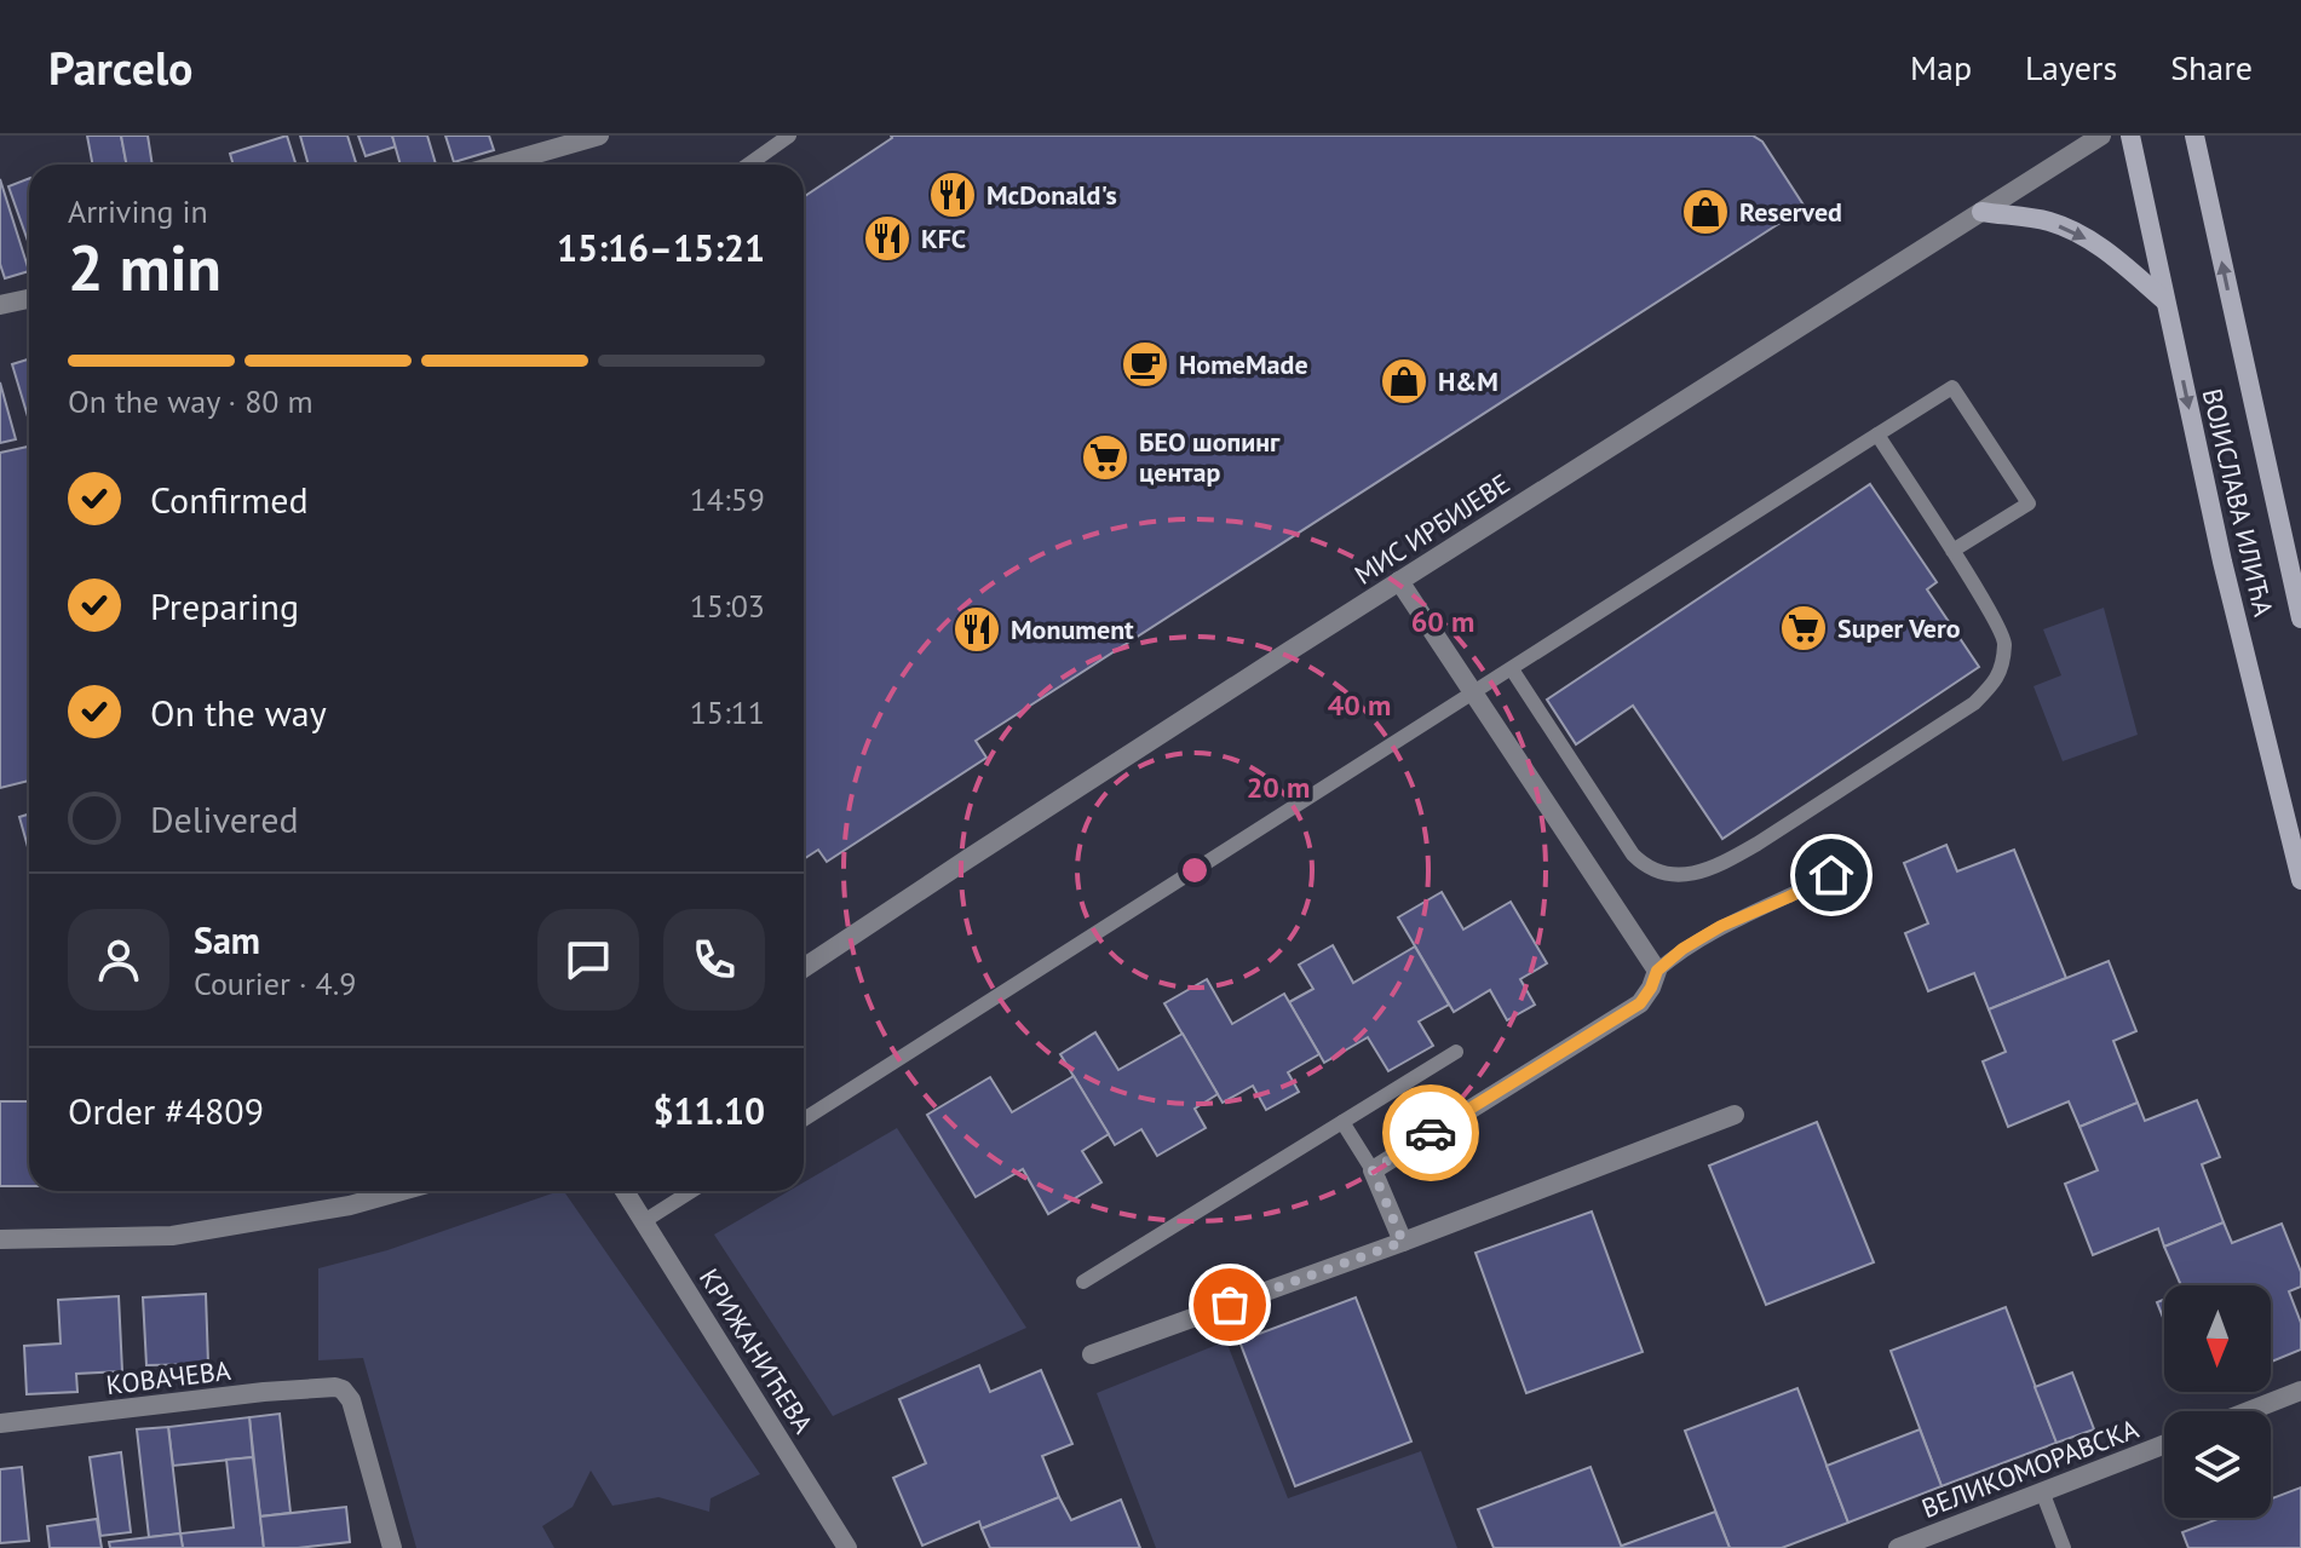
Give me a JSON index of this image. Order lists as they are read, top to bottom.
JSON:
{
  "streets": {
    "main road": ["ВОЈИСЛАВА ИЛИЋА"],
    "street": [
      "МИС ИРБИЈЕВЕ",
      "КРИЖАНИЋЕВА",
      "КОВАЧЕВА",
      "ВЕЛИКОМОРАВСКА"
    ]
  },
  "places": {
    "restaurant": ["McDonald's", "KFC", "Monument"],
    "shop": ["Reserved", "H&M"],
    "cafe": ["HomeMade"],
    "supermarket": ["БЕО шопинг центар", "Super Vero"]
  },
  "north": "bottom",
  "page": {
    "header": "Parcelo",
    "nav": ["Map", "Layers", "Share"],
    "heading": ["2 min", "Arriving in", "15:16–15:21"],
    "panel": [
      "Sam",
      "Courier · 4.9",
      "Order #4809",
      "$11.10"
    ],
    "bar": "On the way · 80 m",
    "list": [
      ["Confirmed", "14:59"],
      ["Preparing", "15:03"],
      ["On the way", "15:11"],
      "Delivered"
    ]
  },
  "rings": ["60 m", "40 m", "20 m"]
}
